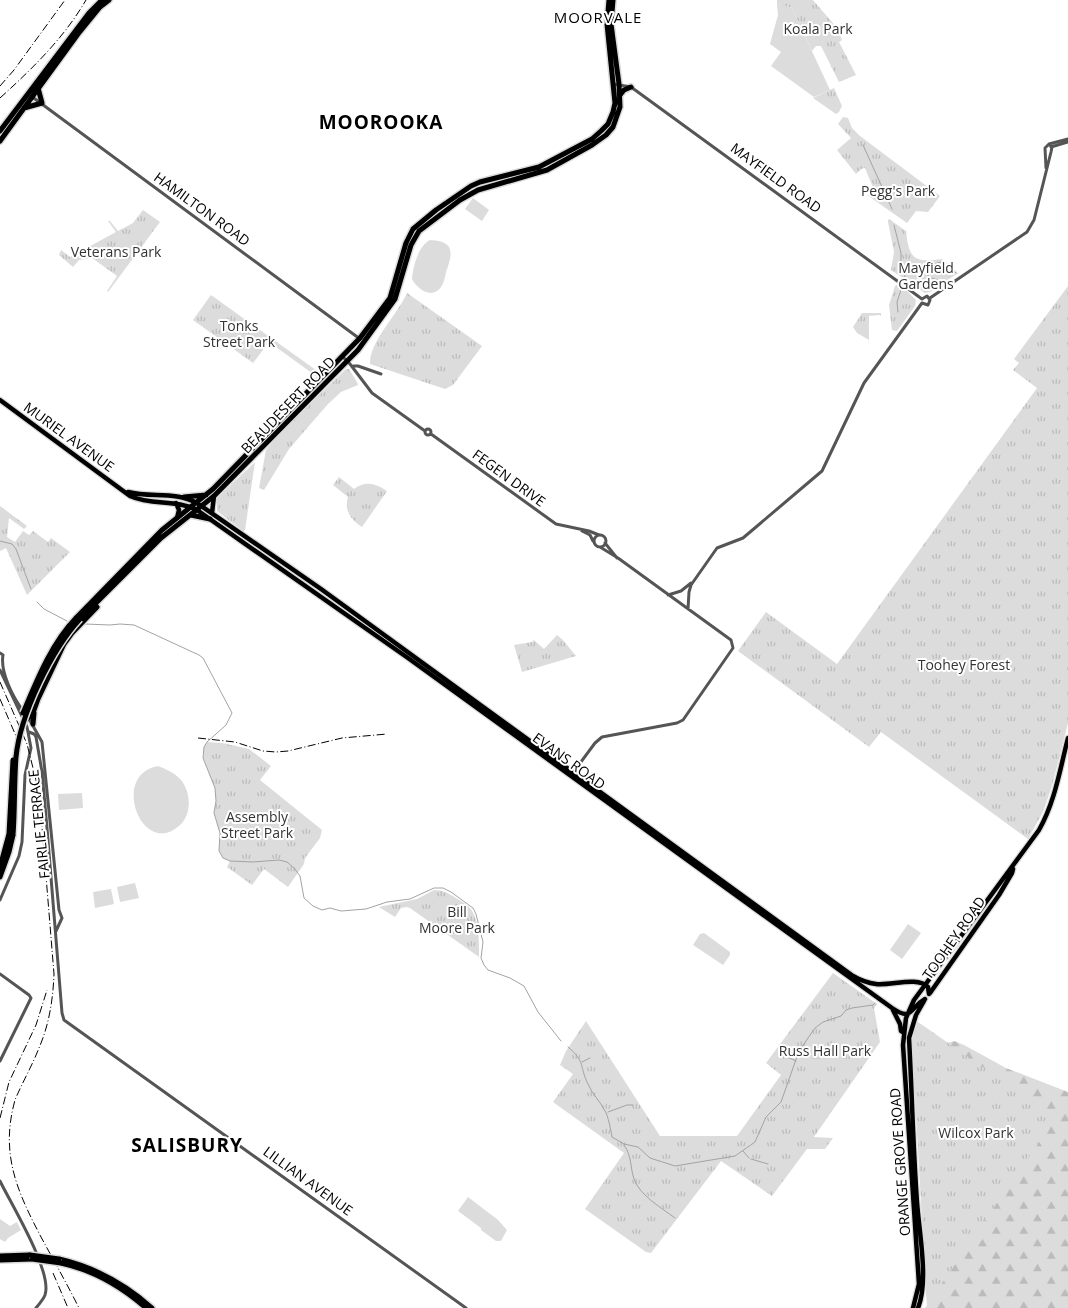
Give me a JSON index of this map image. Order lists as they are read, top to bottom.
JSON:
{
  "streets": {
    "highway": ["BEAUDESERT ROAD"],
    "main road": [
      "MURIEL AVENUE",
      "EVANS ROAD",
      "TOOHEY ROAD",
      "ORANGE GROVE ROAD"
    ],
    "street": [
      "MAYFIELD ROAD",
      "HAMILTON ROAD",
      "FEGEN DRIVE",
      "FAIRLIE TERRACE",
      "LILLIAN AVENUE"
    ]
  },
  "crossings": [
    ["MAYFIELD ROAD", "BEAUDESERT ROAD"],
    ["HAMILTON ROAD", "BEAUDESERT ROAD"],
    ["BEAUDESERT ROAD", "MURIEL AVENUE"],
    ["BEAUDESERT ROAD", "EVANS ROAD"],
    ["MURIEL AVENUE", "EVANS ROAD"],
    ["EVANS ROAD", "TOOHEY ROAD"],
    ["EVANS ROAD", "ORANGE GROVE ROAD"],
    ["FAIRLIE TERRACE", "LILLIAN AVENUE"],
    ["TOOHEY ROAD", "ORANGE GROVE ROAD"]
  ],
  "districts": ["MOORVALE", "MOOROOKA", "SALISBURY"],
  "parks": [
    "Koala Park",
    "Pegg's Park",
    "Veterans Park",
    "Mayfield Gardens",
    "Tonks Street Park",
    "Toohey Forest",
    "Assembly Street Park",
    "Bill Moore Park",
    "Russ Hall Park",
    "Wilcox Park"
  ]
}
